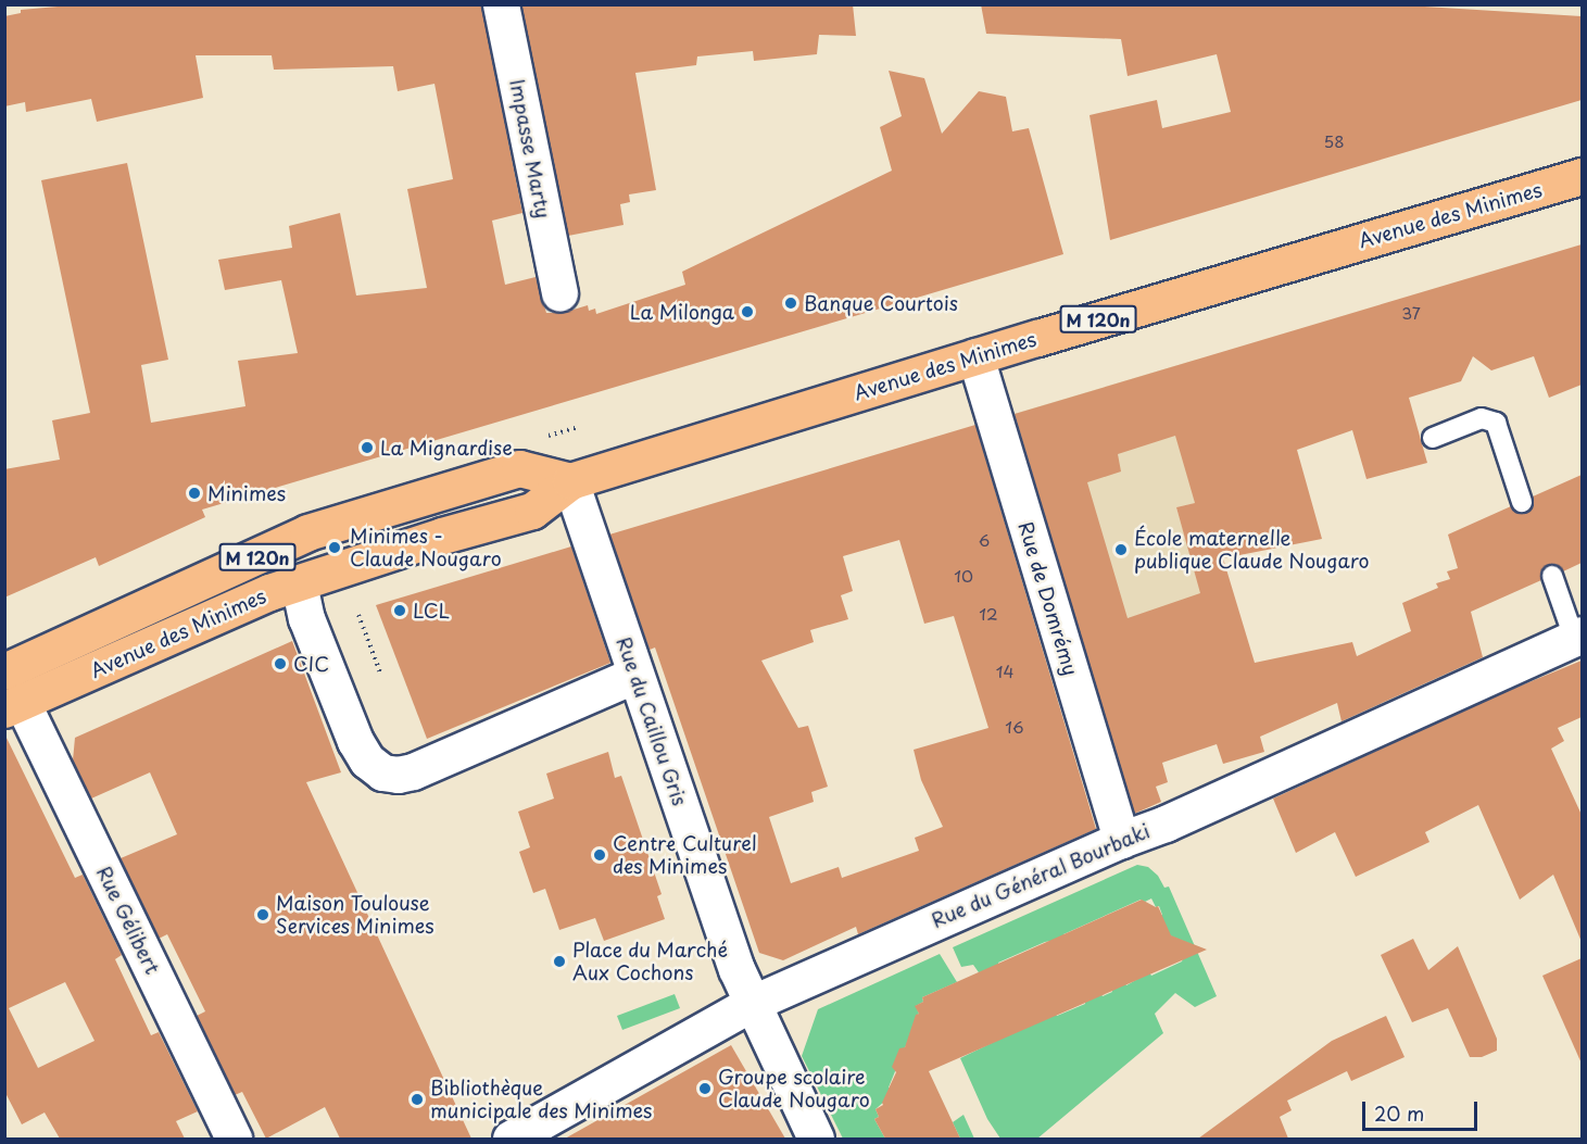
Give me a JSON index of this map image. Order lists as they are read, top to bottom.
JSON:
{
  "streets": {
    "main road": ["Avenue des Minimes", "M 120n"],
    "street": [
      "Impasse Marty",
      "Rue de Domrémy",
      "Rue du Caillou Gris",
      "Rue du Général Bourbaki",
      "Rue Gélibert"
    ]
  },
  "crossings": [
    ["Avenue des Minimes", "Rue de Domrémy"],
    ["Avenue des Minimes", "Rue du Caillou Gris"],
    ["Avenue des Minimes", "Rue Gélibert"],
    ["Rue de Domrémy", "Rue du Général Bourbaki"],
    ["Rue du Caillou Gris", "Rue du Général Bourbaki"]
  ],
  "places": [
    "Banque Courtois",
    "La Milonga",
    "La Mignardise",
    "Minimes",
    "Minimes - Claude Nougaro",
    "École maternelle publique Claude Nougaro",
    "LCL",
    "CIC",
    "Centre Culturel des Minimes",
    "Maison Toulouse Services Minimes",
    "Place du Marché Aux Cochons",
    "Groupe scolaire Claude Nougaro",
    "Bibliothèque municipale des Minimes"
  ],
  "house_numbers": [
    "58",
    "37",
    "6",
    "10",
    "12",
    "14",
    "16"
  ],
  "scale_bar": "20 m"
}
